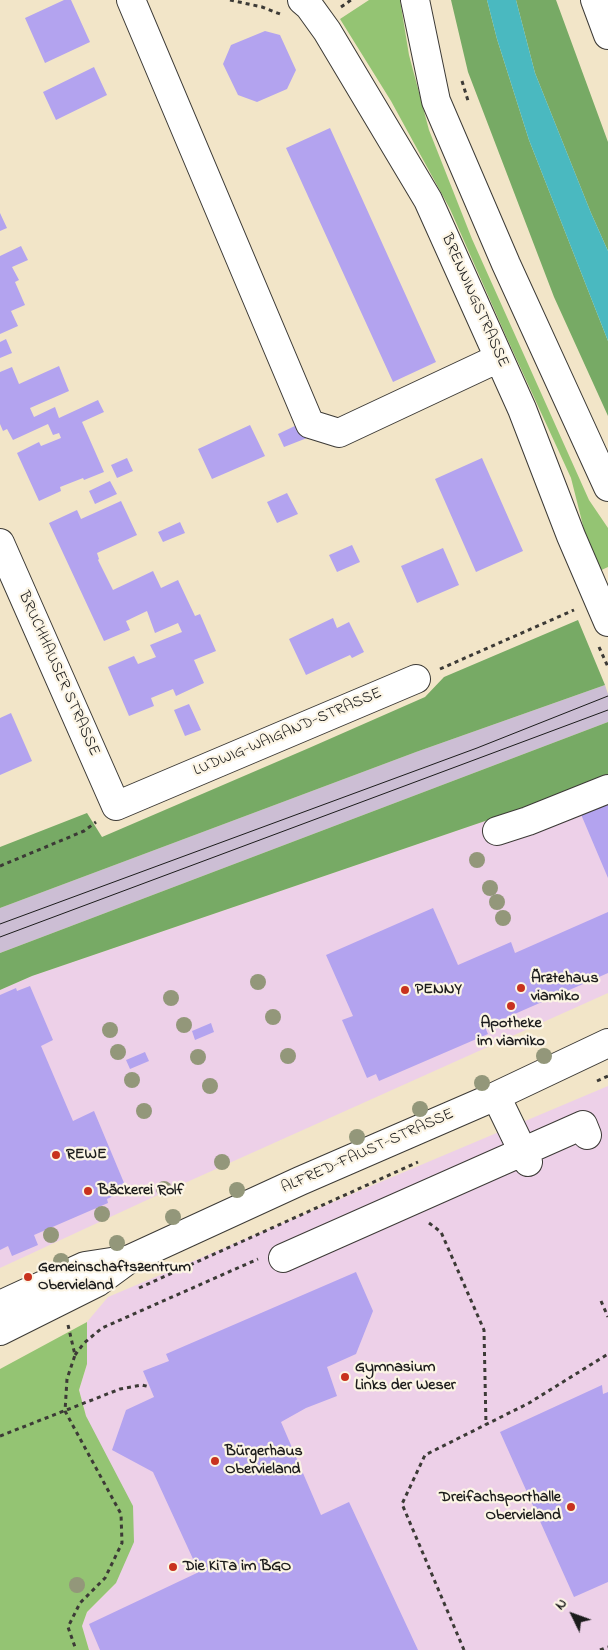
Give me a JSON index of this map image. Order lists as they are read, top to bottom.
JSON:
{
  "streets": {
    "street": [
      "BRENNINGSTRASSE",
      "BRUCHHAUSER STRASSE",
      "LUDWIG-WAIGAND-STRASSE",
      "ALFRED-FAUST-STRASSE"
    ]
  },
  "crossings": [
    ["BRUCHHAUSER STRASSE", "LUDWIG-WAIGAND-STRASSE"]
  ],
  "places": [
    "Ärztehaus viamiko",
    "PENNY",
    "Apotheke im viamiko",
    "REWE",
    "Bäckerei Rolf",
    "Gemeinschaftszentrum Obervieland",
    "Gymnasium Links der Weser",
    "Bürgerhaus Obervieland",
    "Dreifachsporthalle Obervieland",
    "Die KiTa im BGO"
  ],
  "north": "top left"
}
